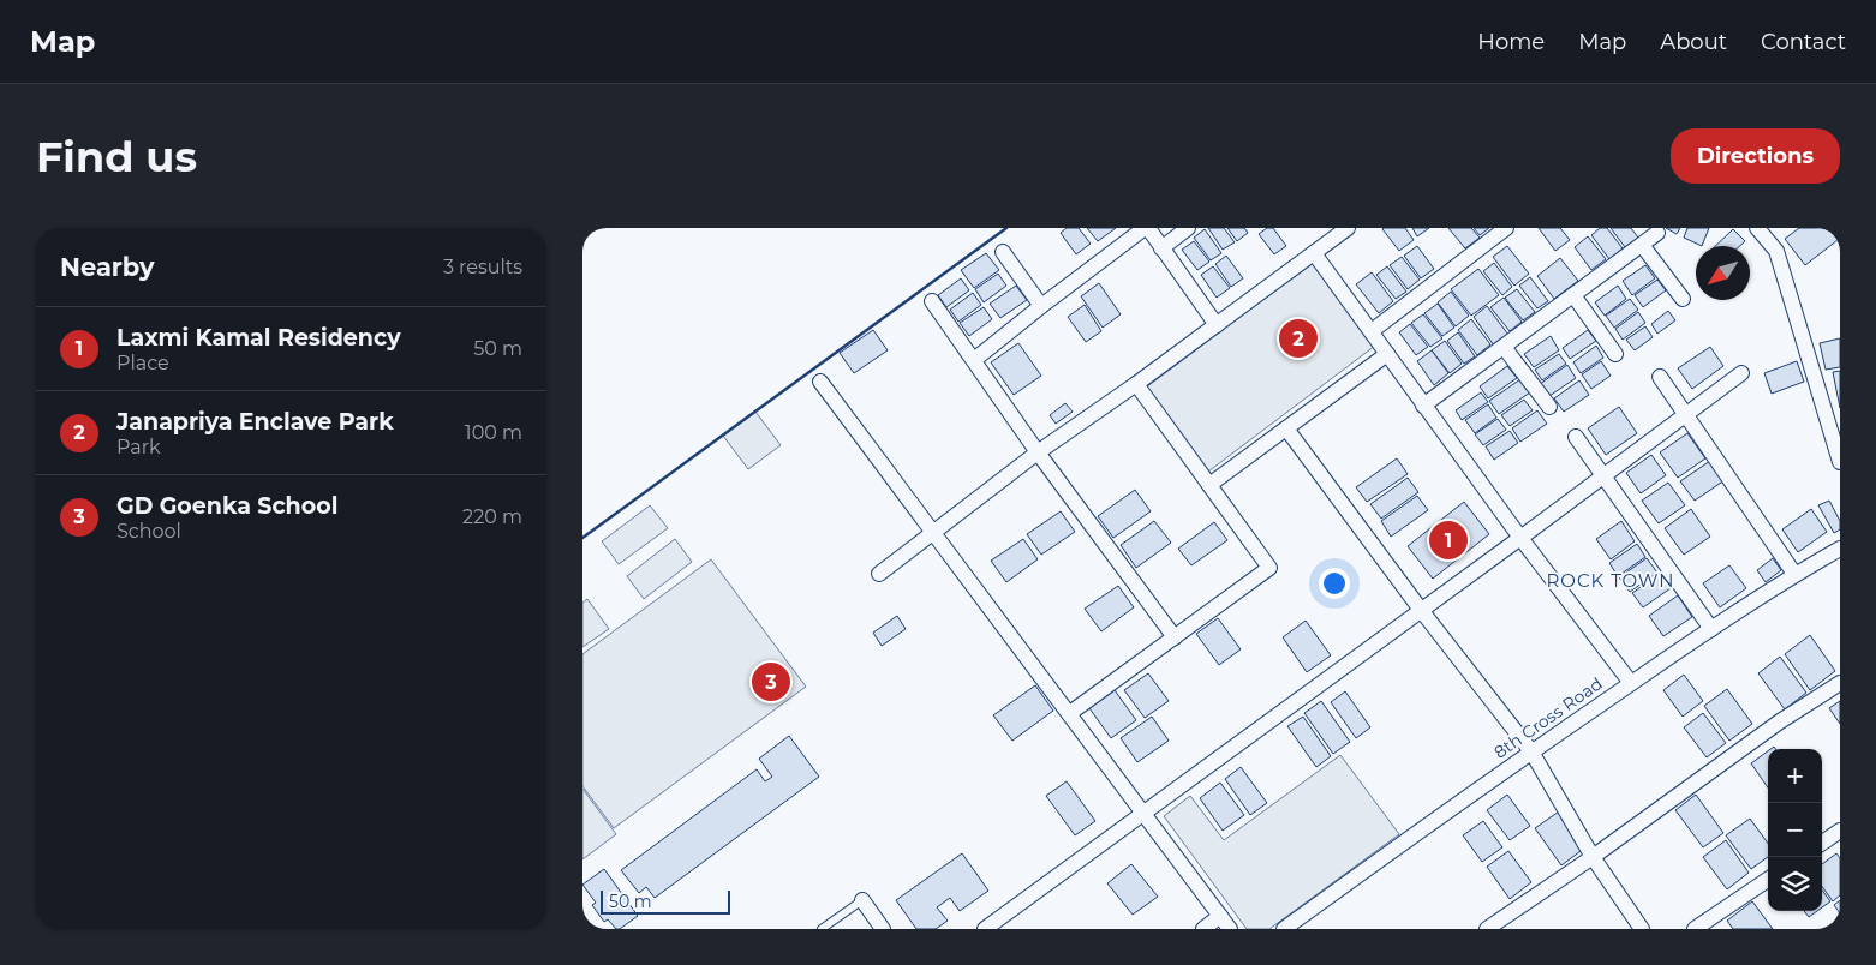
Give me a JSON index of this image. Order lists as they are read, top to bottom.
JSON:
{
  "streets": {
    "street": ["8th Cross Road"]
  },
  "districts": ["ROCK TOWN"],
  "scale_bar": "50 m",
  "north": "bottom left",
  "page": {
    "header": "Map",
    "nav": [
      "Home",
      "Map",
      "About",
      "Contact"
    ],
    "buttons": "Directions",
    "title": "Find us",
    "heading": ["Nearby", "3 results"],
    "list": [
      {
        "mark": "1",
        "name": "Laxmi Kamal Residency",
        "note": "Place",
        "value": "50 m"
      },
      {
        "mark": "2",
        "name": "Janapriya Enclave Park",
        "note": "Park",
        "value": "100 m"
      },
      {
        "mark": "3",
        "name": "GD Goenka School",
        "note": "School",
        "value": "220 m"
      }
    ],
    "pins": ["2", "1", "3"],
    "map_buttons": ["+", "−"],
    "scale": "50 m"
  }
}
